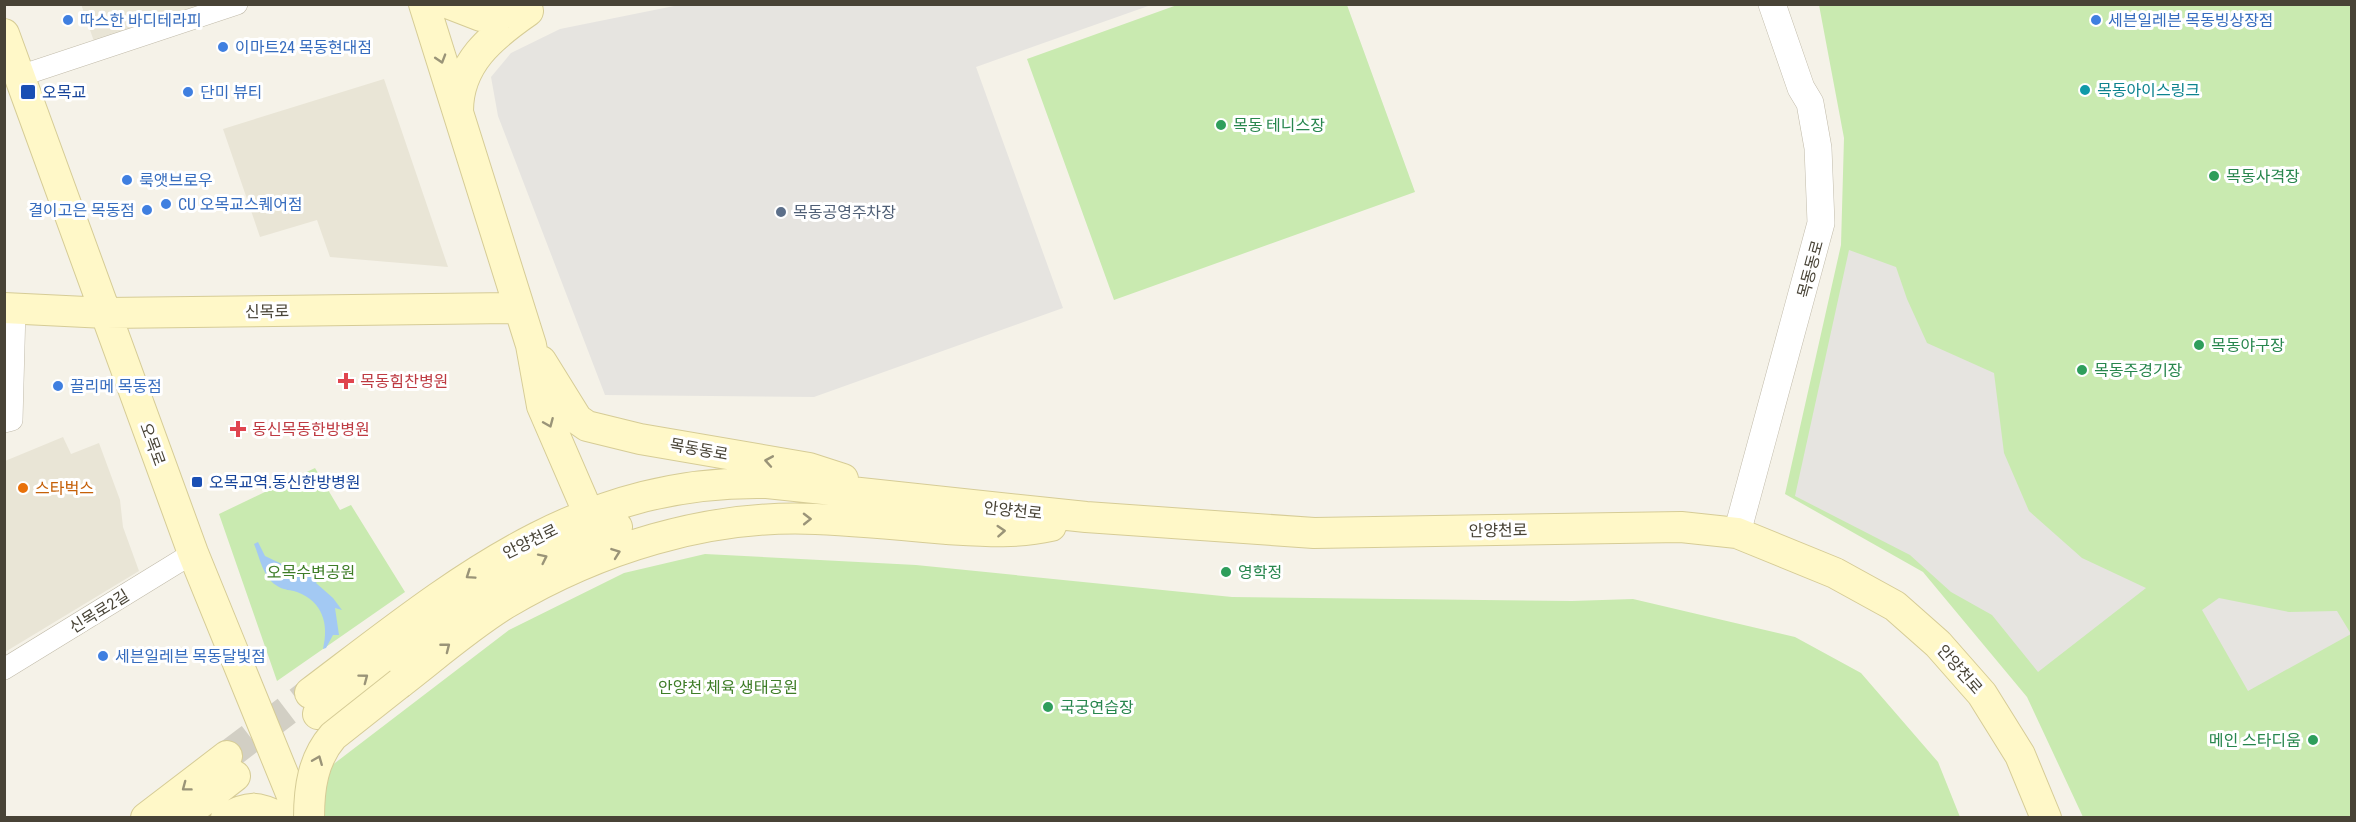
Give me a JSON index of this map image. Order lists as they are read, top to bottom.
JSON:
{
  "streets": {
    "main road": [
      "목동동로",
      "신목로",
      "오목로",
      "안양천로"
    ],
    "street": ["신목로2길"]
  },
  "crossings": [
    ["목동동로", "신목로"],
    ["목동동로", "안양천로"],
    ["신목로", "오목로"],
    ["오목로", "신목로2길"]
  ],
  "parks": ["오목수변공원", "안양천 체육 생태공원"],
  "places": {
    "other": [
      "따스한 바디테라피",
      "세븐일레븐 목동빙상장점",
      "이마트24 목동현대점",
      "목동아이스링크",
      "단미 뷰티",
      "목동 테니스장",
      "목동사격장",
      "룩앳브로우",
      "CU 오목교스퀘어점",
      "결이고은 목동점",
      "목동공영주차장",
      "목동야구장",
      "목동주경기장",
      "끌리메 목동점",
      "스타벅스",
      "영학정",
      "세븐일레븐 목동달빛점",
      "국궁연습장",
      "메인 스타디움"
    ],
    "transit": ["오목교", "오목교역.동신한방병원"],
    "health": ["목동힘찬병원", "동신목동한방병원"]
  }
}
